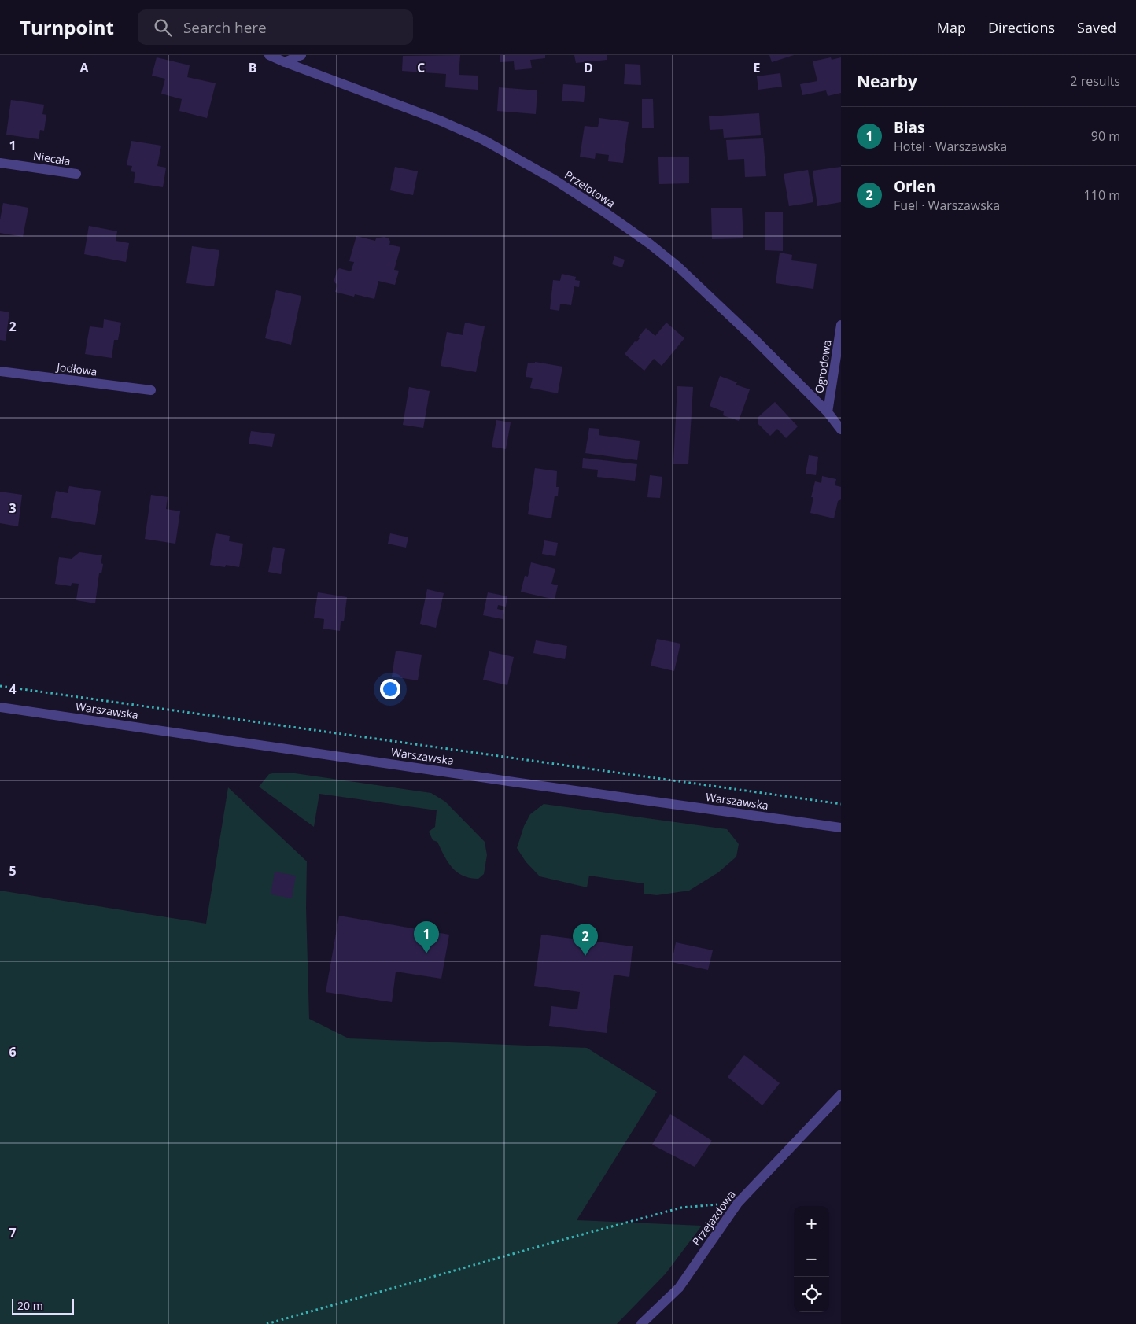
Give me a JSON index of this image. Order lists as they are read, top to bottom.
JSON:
{
  "streets": {
    "street": [
      "Niecała",
      "Przelotowa",
      "Ogrodowa",
      "Jodłowa",
      "Warszawska",
      "Przejazdowa"
    ]
  },
  "crossings": [
    ["Przelotowa", "Ogrodowa"]
  ],
  "scale_bar": "20 m",
  "page": {
    "header": "Turnpoint",
    "search": "Search here",
    "nav": ["Map", "Directions", "Saved"],
    "heading": ["Nearby", "2 results"],
    "list": [
      {
        "mark": "1",
        "name": "Bias",
        "note": "Hotel · Warszawska",
        "value": "90 m"
      },
      {
        "mark": "2",
        "name": "Orlen",
        "note": "Fuel · Warszawska",
        "value": "110 m"
      }
    ],
    "pins": ["1", "2"],
    "map_buttons": ["+", "−"],
    "scale": "20 m"
  },
  "grid": {
    "columns": [
      "A",
      "B",
      "C",
      "D",
      "E"
    ],
    "rows": [
      "1",
      "2",
      "3",
      "4",
      "5",
      "6",
      "7"
    ]
  }
}
